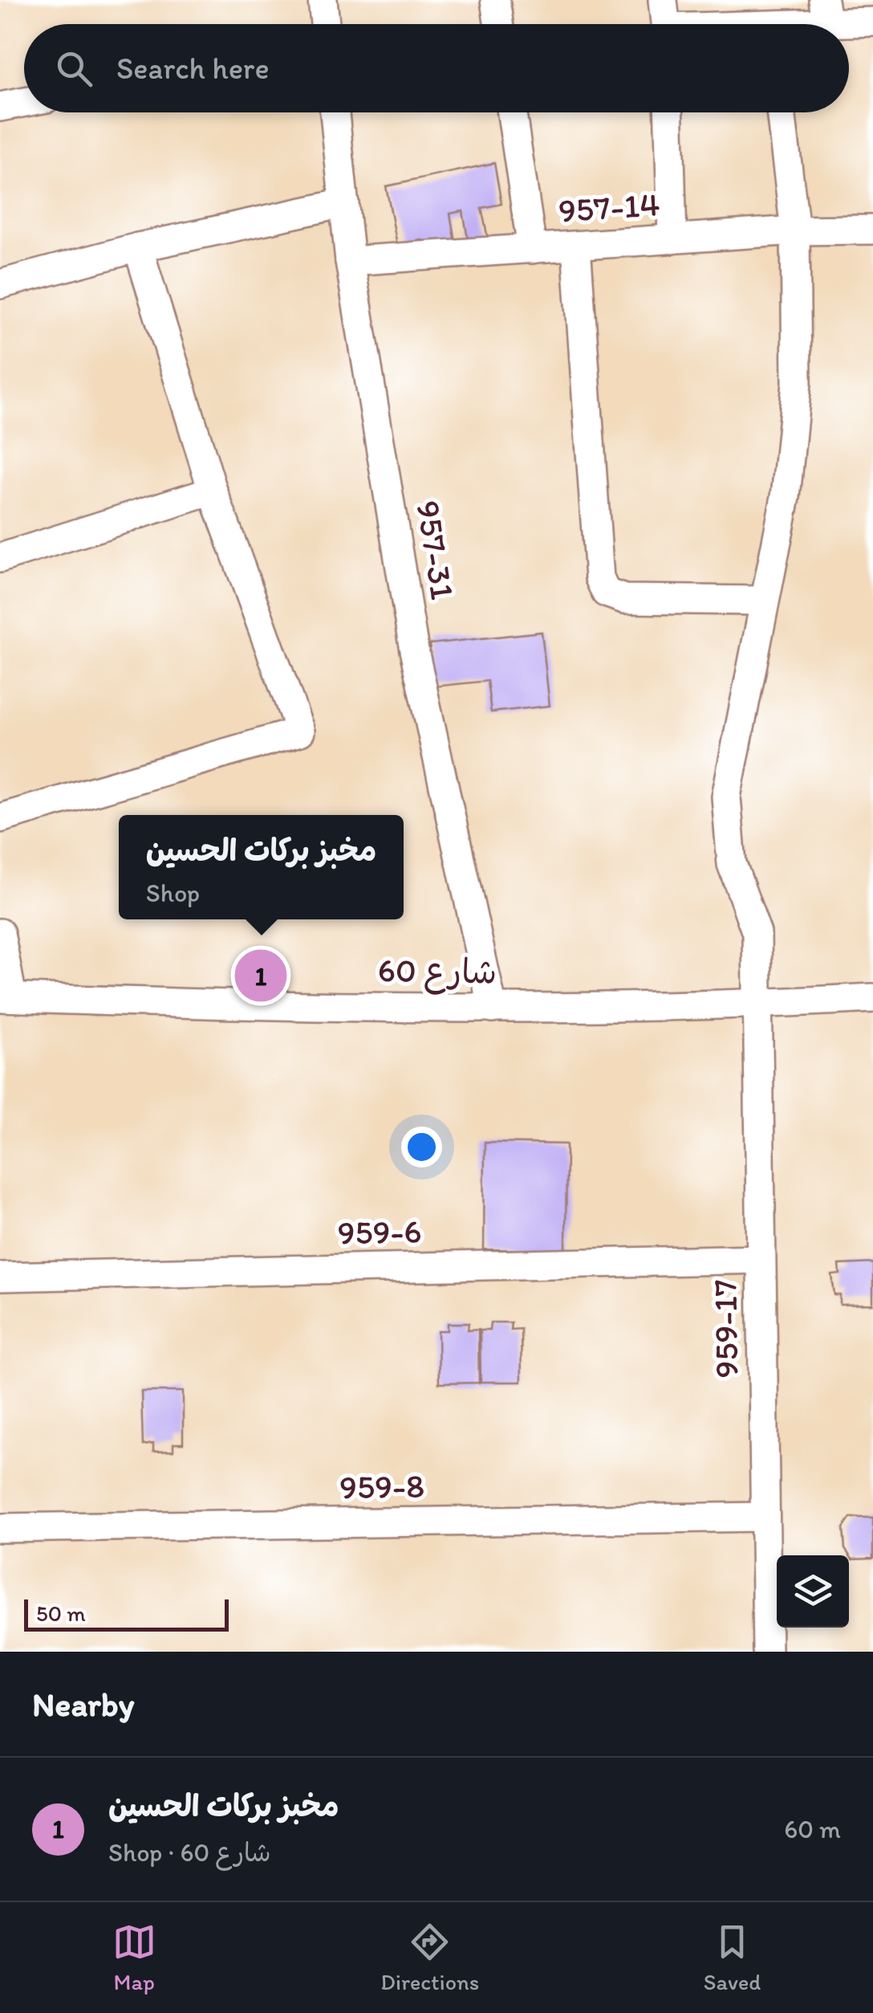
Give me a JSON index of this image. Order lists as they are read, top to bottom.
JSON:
{
  "streets": {
    "street": [
      "957-14",
      "957-31",
      "شارع 60",
      "959-6",
      "959-17",
      "959-8"
    ]
  },
  "crossings": [
    ["957-14", "957-31"],
    ["957-14", "959-17"],
    ["957-31", "شارع 60"],
    ["شارع 60", "959-17"],
    ["959-6", "959-17"],
    ["959-17", "959-8"]
  ],
  "scale_bar": "50 m",
  "page": {
    "search": "Search here",
    "popup": ["مخبز بركات الحسين", "Shop"],
    "pins": "1",
    "scale": "50 m",
    "heading": "Nearby",
    "list": [
      {
        "mark": "1",
        "name": "مخبز بركات الحسين",
        "note": "Shop · شارع 60",
        "value": "60 m"
      }
    ],
    "nav": ["Map", "Directions", "Saved"]
  }
}
